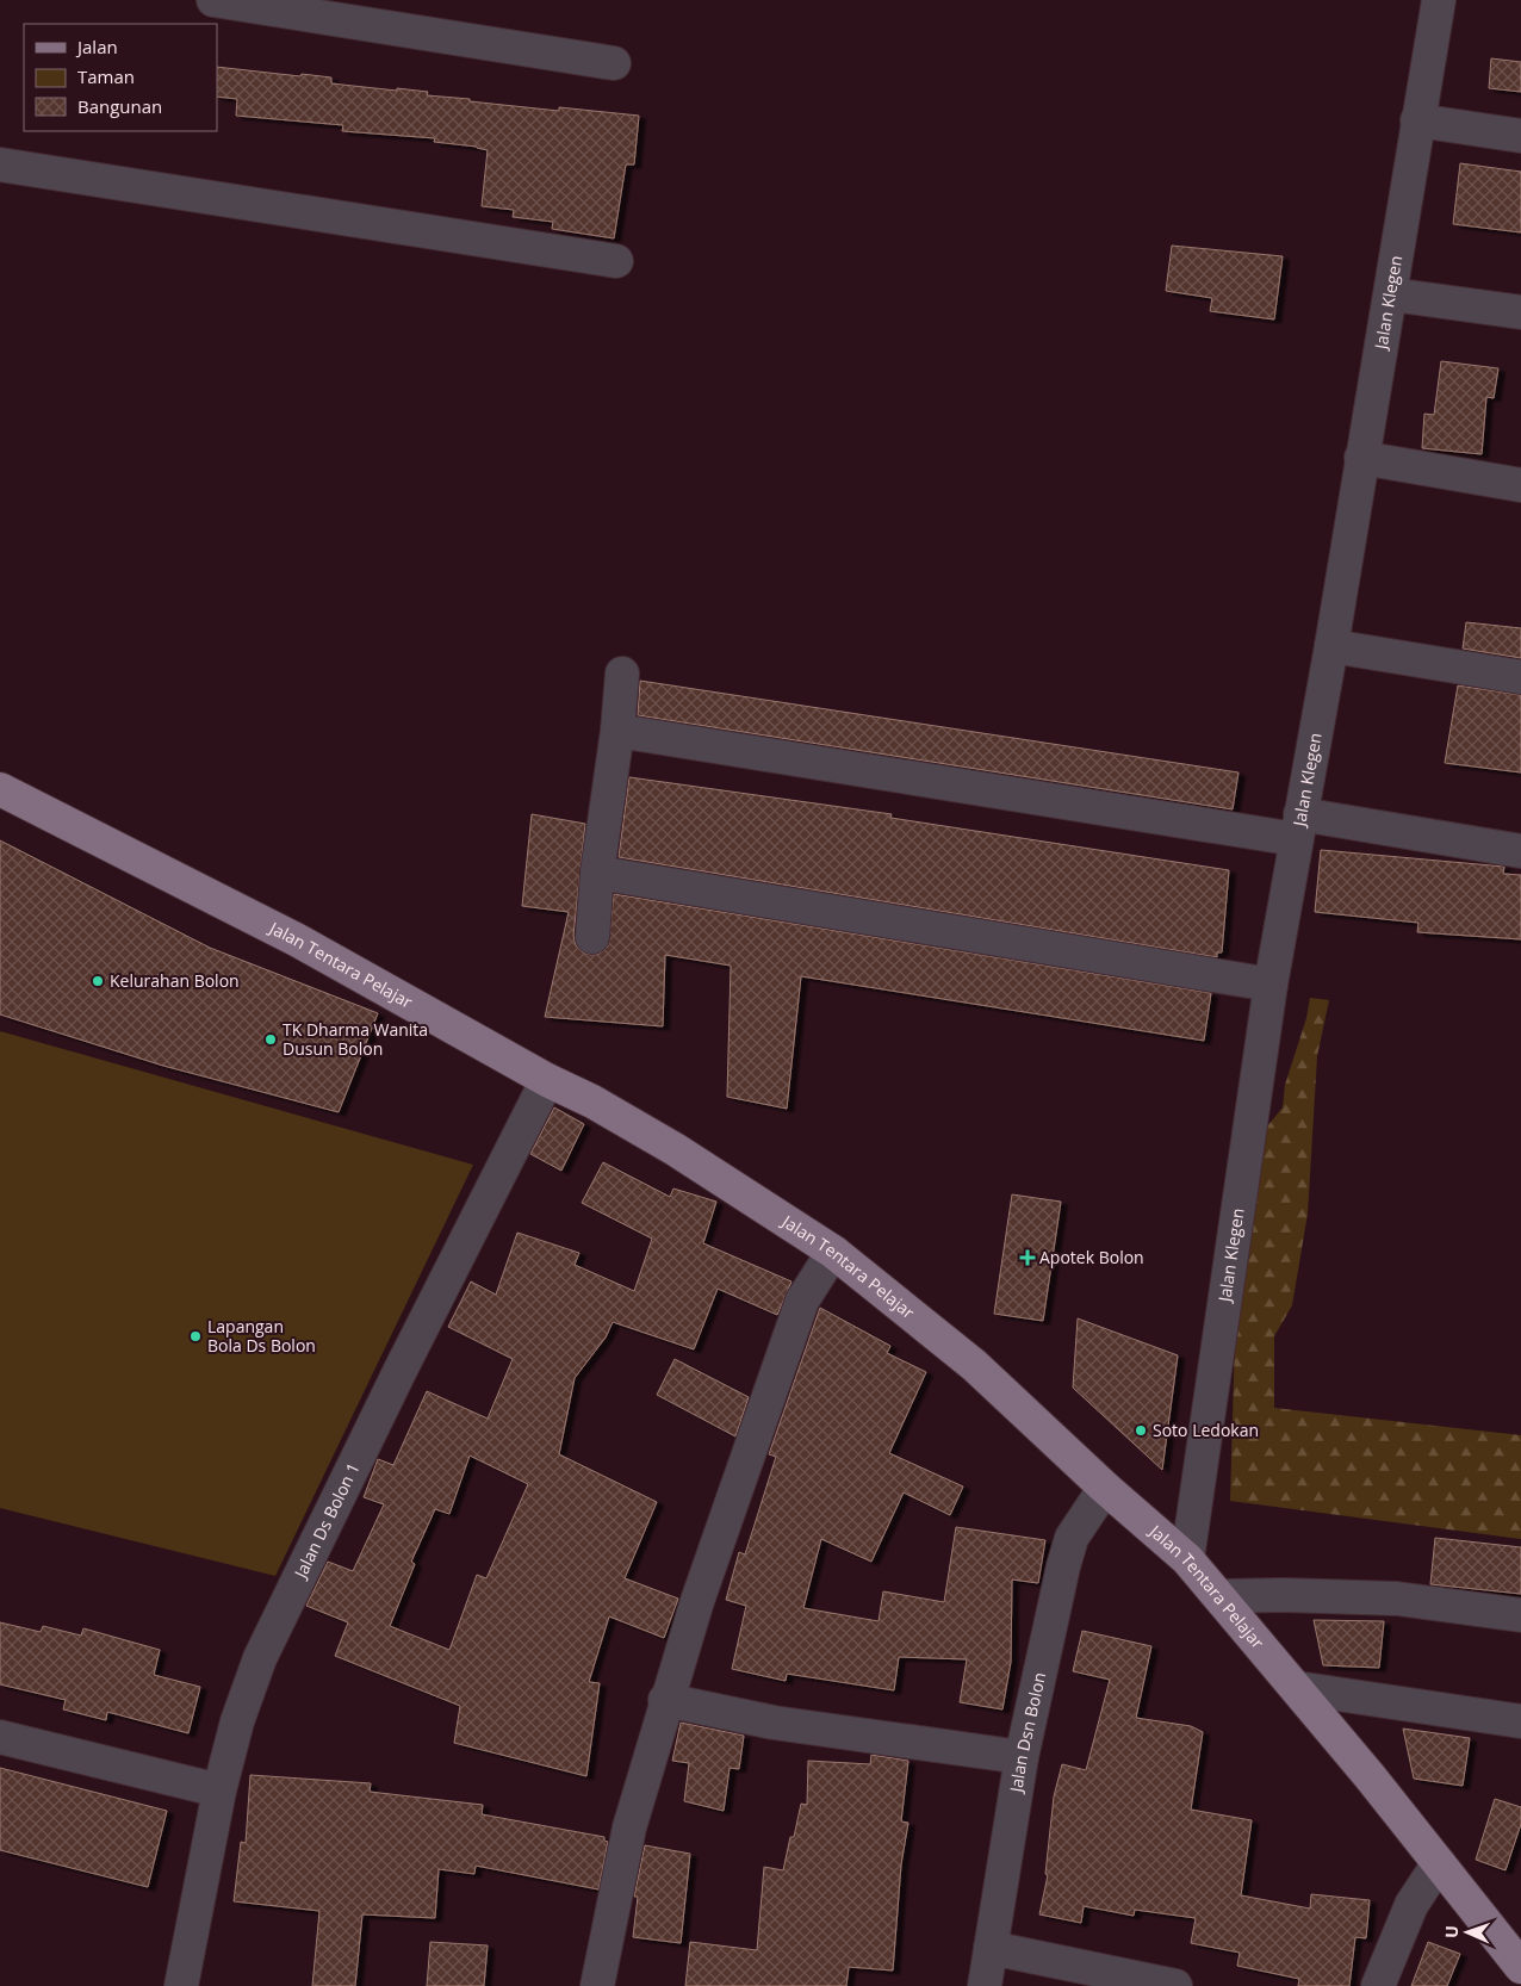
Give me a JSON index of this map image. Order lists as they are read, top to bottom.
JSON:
{
  "streets": {
    "main road": ["Jalan Tentara Pelajar"],
    "street": ["Jalan Klegen", "Jalan Ds Bolon 1", "Jalan Dsn Bolon"]
  },
  "crossings": [
    ["Jalan Klegen", "Jalan Tentara Pelajar"],
    ["Jalan Tentara Pelajar", "Jalan Ds Bolon 1"],
    ["Jalan Tentara Pelajar", "Jalan Dsn Bolon"]
  ],
  "places": {
    "other": [
      "Kelurahan Bolon",
      "TK Dharma Wanita Dusun Bolon",
      "Lapangan Bola Ds Bolon",
      "Soto Ledokan"
    ],
    "health": ["Apotek Bolon"]
  },
  "legend": ["Jalan", "Taman", "Bangunan"],
  "north": "left"
}
